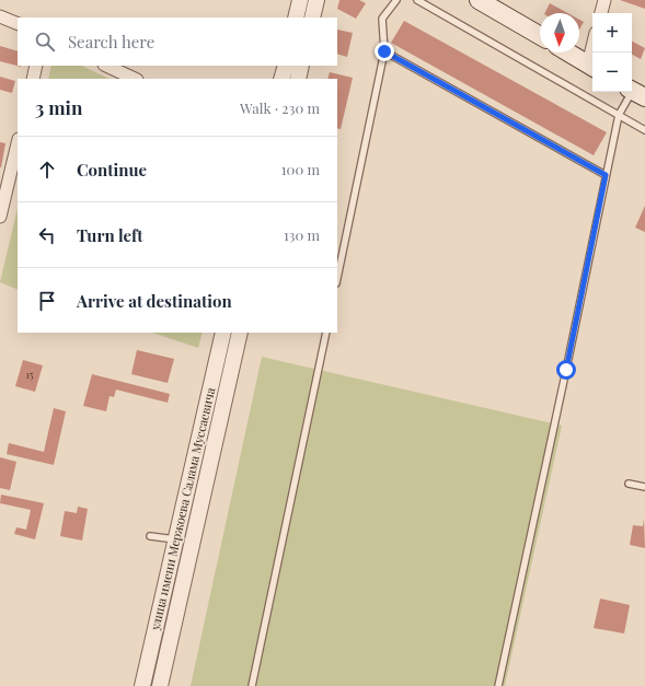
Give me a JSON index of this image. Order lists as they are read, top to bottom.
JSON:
{
  "streets": {
    "street": ["улица имени Мержоева Салама Муссаевича"]
  },
  "house_numbers": ["15"],
  "north": "bottom",
  "page": {
    "map_buttons": ["+", "−"],
    "search": "Search here",
    "heading": ["3 min", "Walk · 230 m"],
    "list": [
      ["Continue", "100 m"],
      ["Turn left", "130 m"],
      "Arrive at destination"
    ]
  }
}
